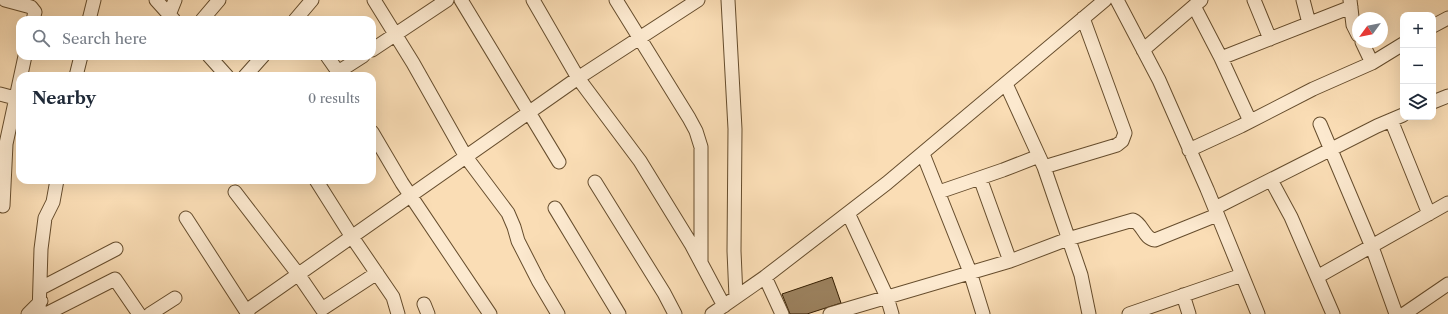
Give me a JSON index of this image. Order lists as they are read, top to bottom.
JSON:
{
  "north": "bottom left",
  "page": {
    "map_buttons": ["+", "−"],
    "search": "Search here",
    "heading": ["Nearby", "0 results"]
  }
}
